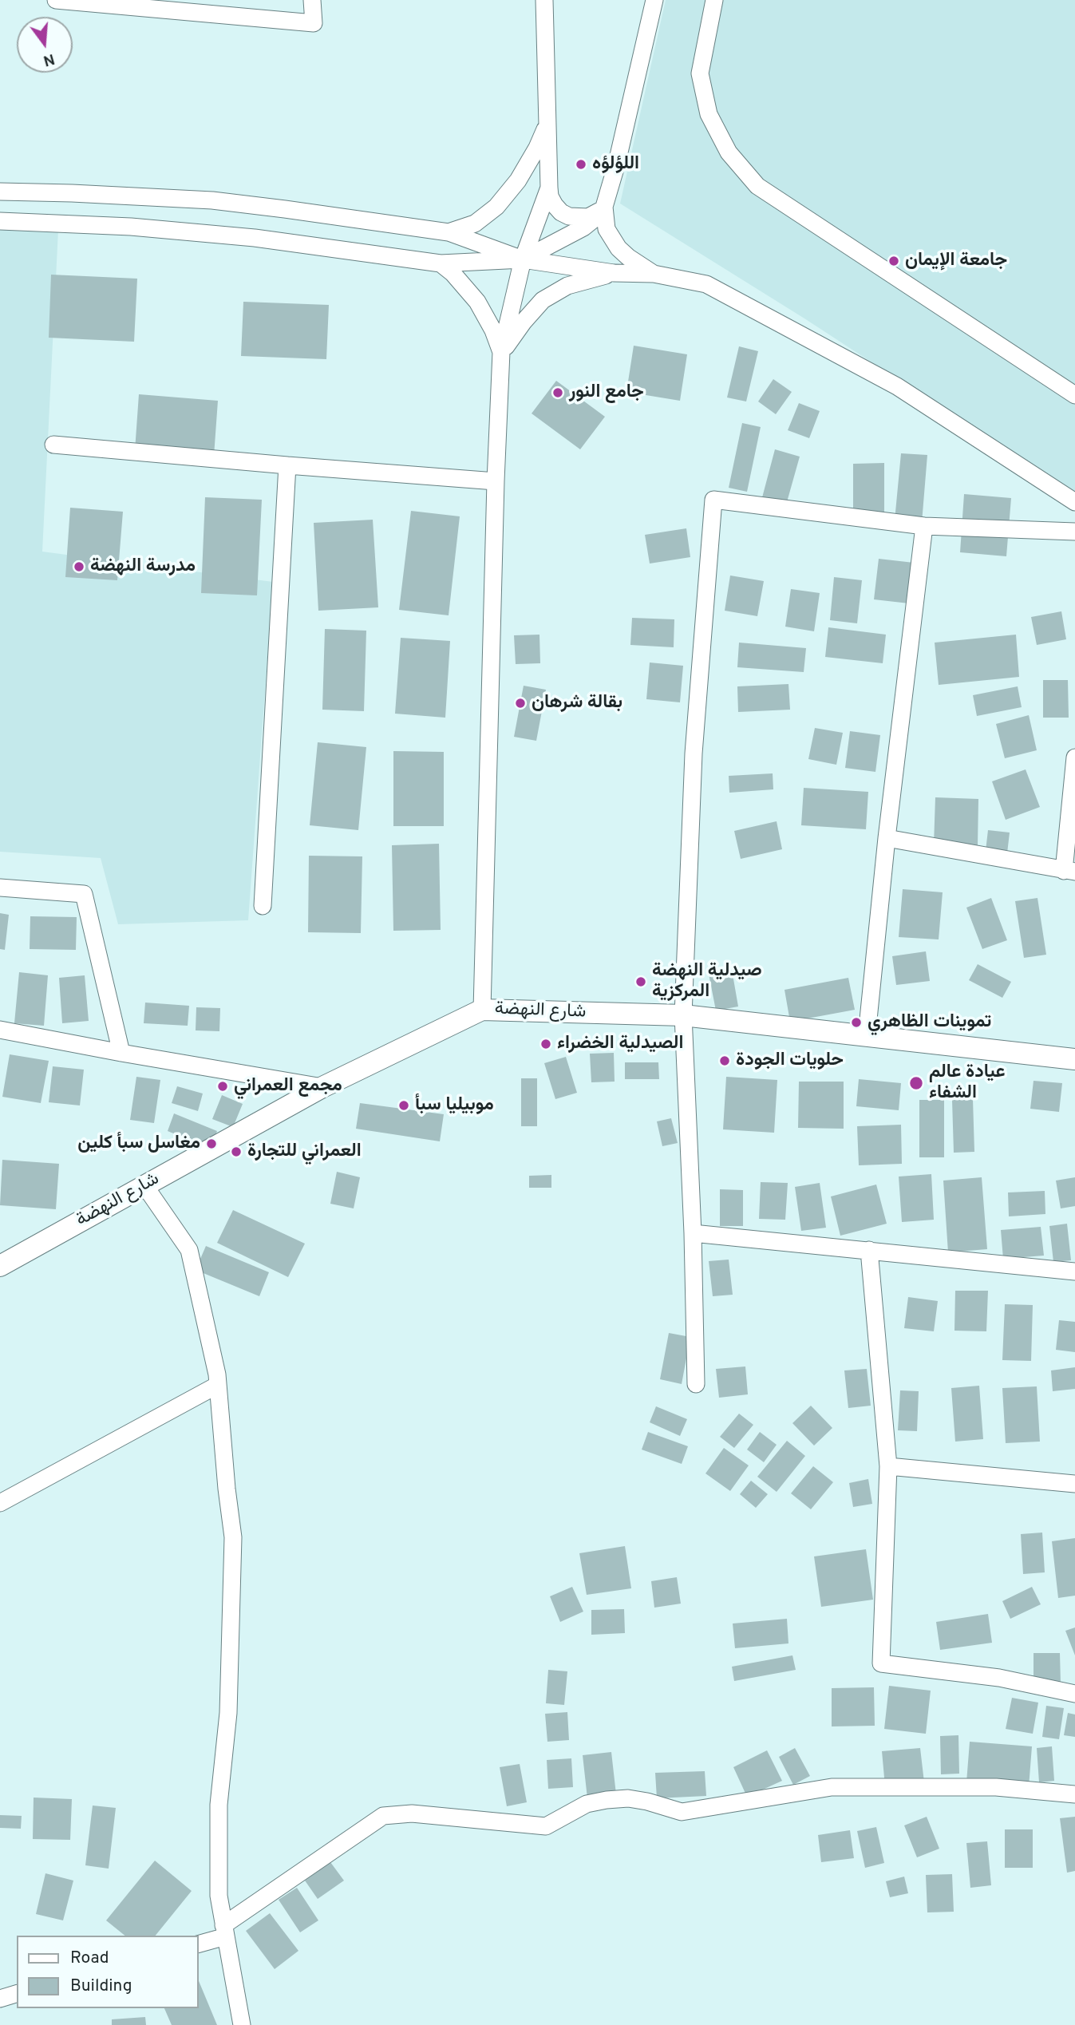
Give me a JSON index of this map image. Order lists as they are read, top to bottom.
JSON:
{
  "streets": {
    "street": ["شارع النهضة"]
  },
  "places": [
    "اللؤلؤه",
    "جامعة الإيمان",
    "جامع النور",
    "مدرسة النهضة",
    "بقالة شرهان",
    "صيدلية النهضة المركزية",
    "تموينات الظاهري",
    "الصيدلية الخضراء",
    "حلويات الجودة",
    "عيادة عالم الشفاء",
    "مجمع العمراني",
    "موبيليا سبأ",
    "مغاسل سبأ كلين",
    "العمراني للتجارة"
  ],
  "legend": ["Road", "Building"],
  "north": "bottom"
}
